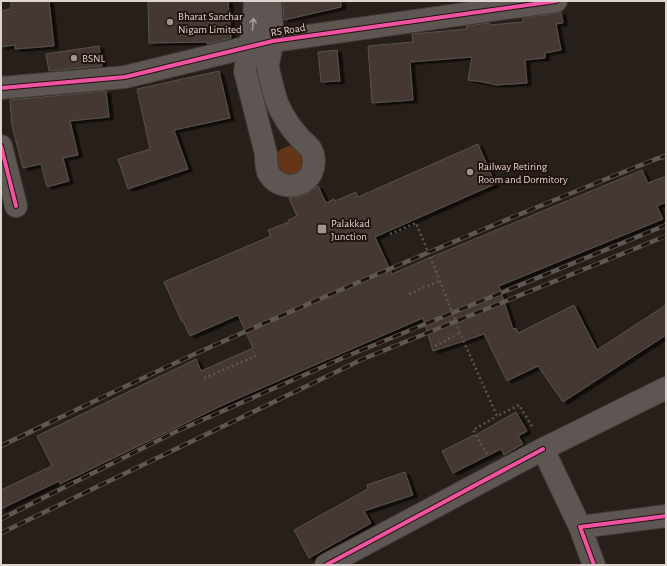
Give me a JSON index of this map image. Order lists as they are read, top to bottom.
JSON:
{
  "streets": {
    "street": ["RS Road"]
  },
  "places": {
    "other": ["Bharat Sanchar Nigam Limited", "BSNL", "Railway Retiring Room and Dormitory"],
    "transit": ["Palakkad Junction"]
  }
}
